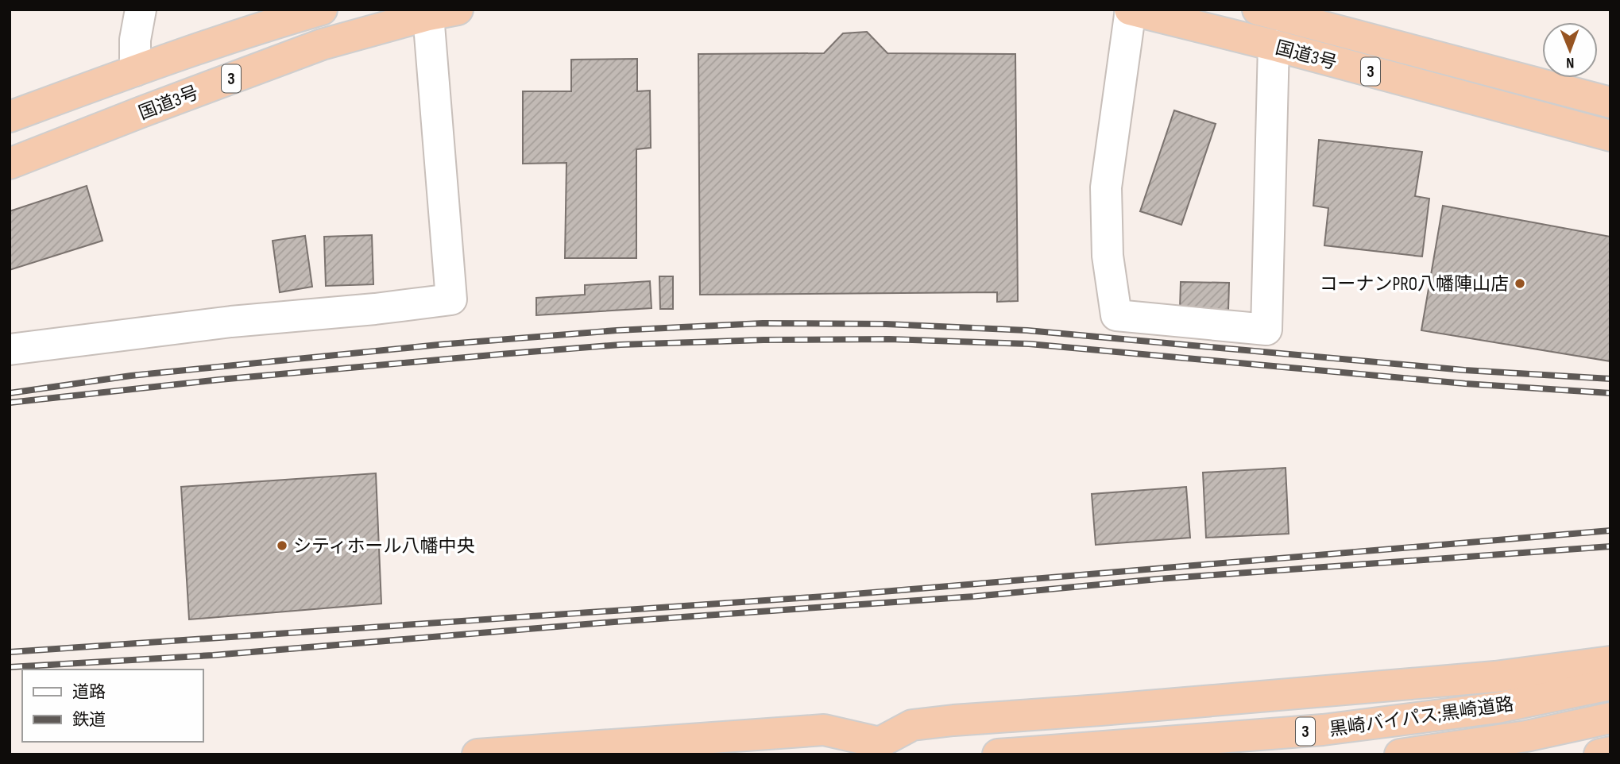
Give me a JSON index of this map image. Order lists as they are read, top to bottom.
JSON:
{
  "streets": {
    "highway": ["国道3号", "3", "黒崎バイパス;黒崎道路"]
  },
  "places": ["コーナンPRO八幡陣山店", "シティホール八幡中央"],
  "legend": ["道路", "鉄道"],
  "north": "bottom"
}
